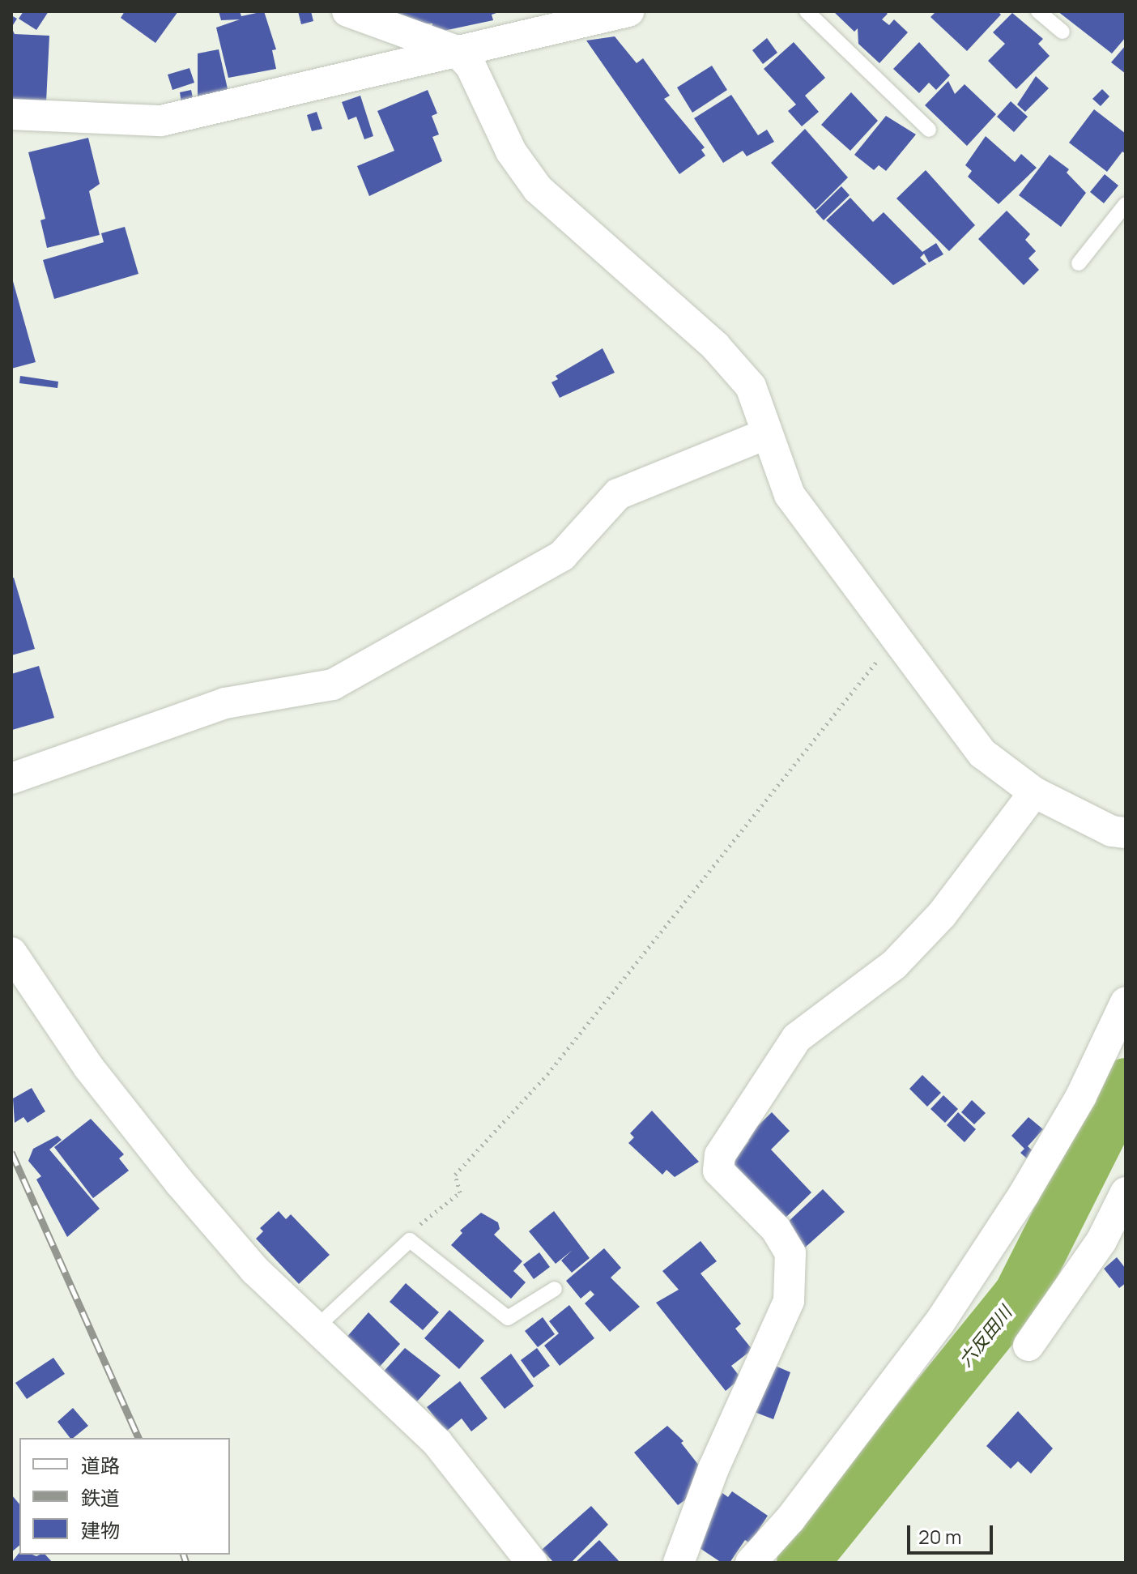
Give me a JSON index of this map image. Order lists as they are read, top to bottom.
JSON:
{
  "water": ["六反田川"],
  "legend": ["道路", "鉄道", "建物"],
  "scale_bar": "20 m"
}
